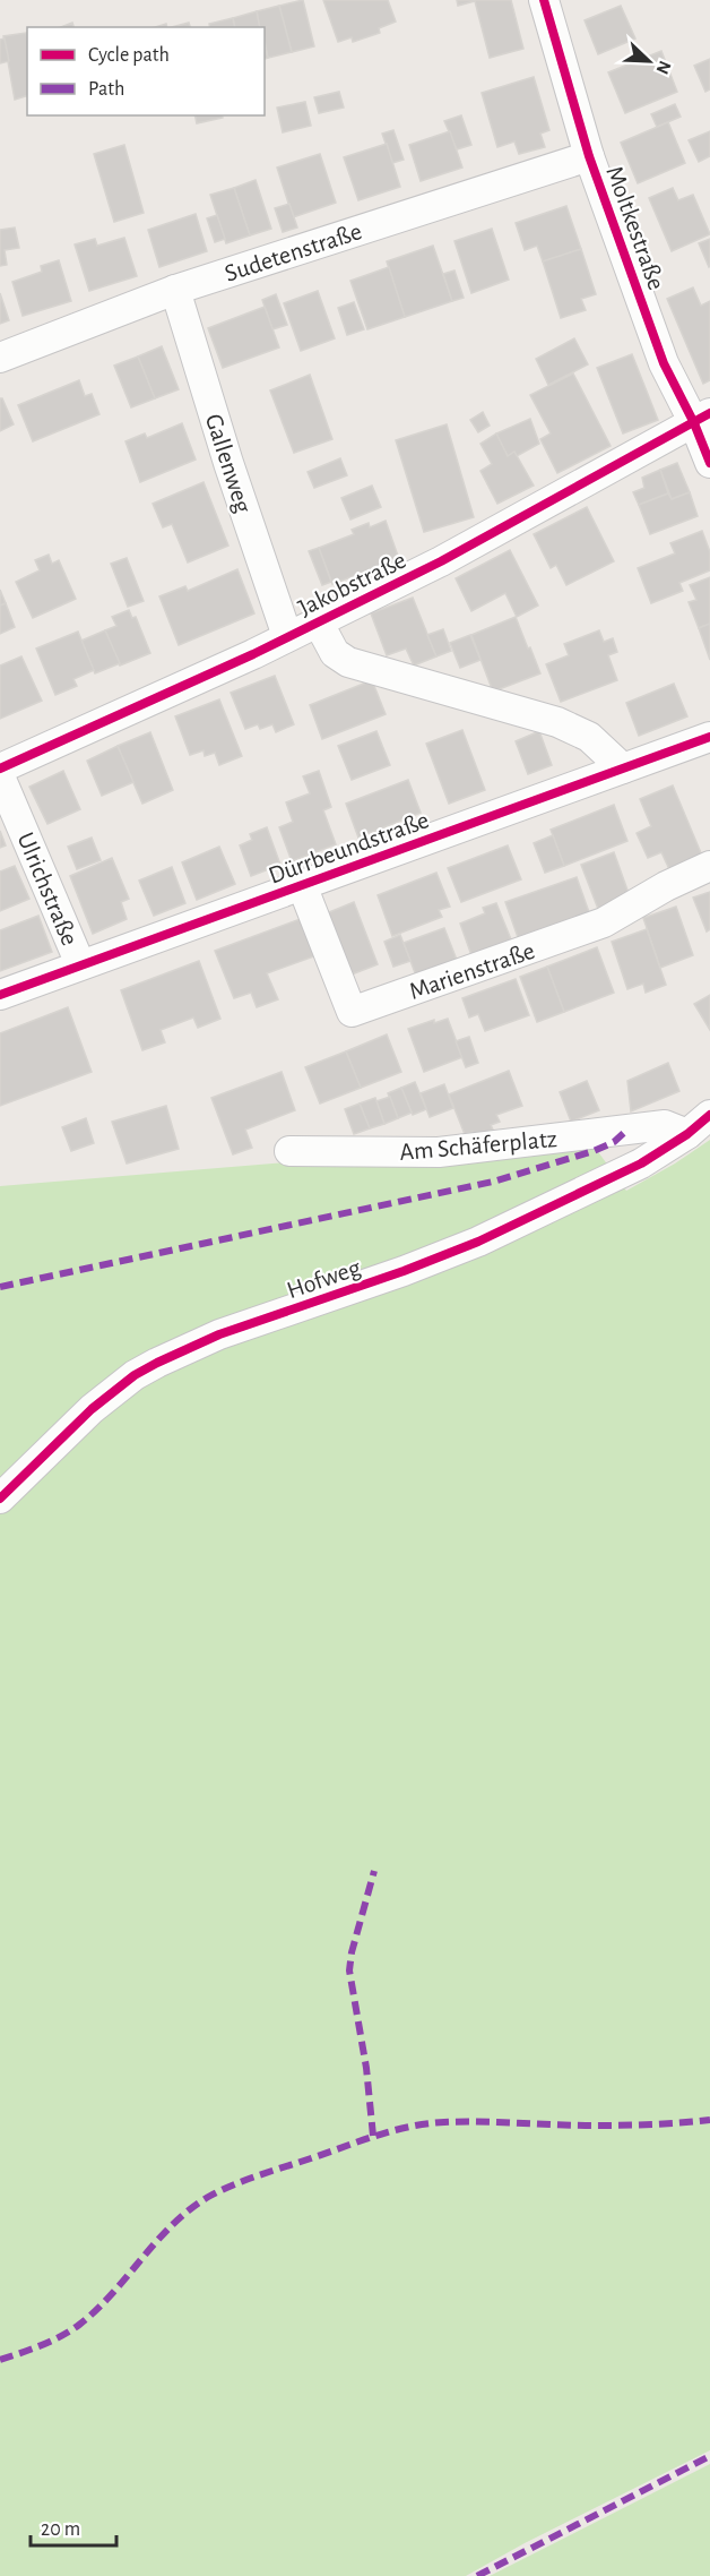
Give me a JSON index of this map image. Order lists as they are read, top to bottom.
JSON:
{
  "streets": {
    "street": [
      "Moltkestraße",
      "Sudetenstraße",
      "Gallenweg",
      "Jakobstraße",
      "Dürrbeundstraße",
      "Ulrichstraße",
      "Marienstraße",
      "Am Schäferplatz",
      "Hofweg"
    ]
  },
  "crossings": [
    ["Moltkestraße", "Sudetenstraße"],
    ["Moltkestraße", "Jakobstraße"],
    ["Sudetenstraße", "Gallenweg"],
    ["Gallenweg", "Jakobstraße"],
    ["Dürrbeundstraße", "Ulrichstraße"],
    ["Dürrbeundstraße", "Marienstraße"],
    ["Am Schäferplatz", "Hofweg"]
  ],
  "legend": ["Cycle path", "Path"],
  "scale_bar": "20 m",
  "north": "bottom right"
}
